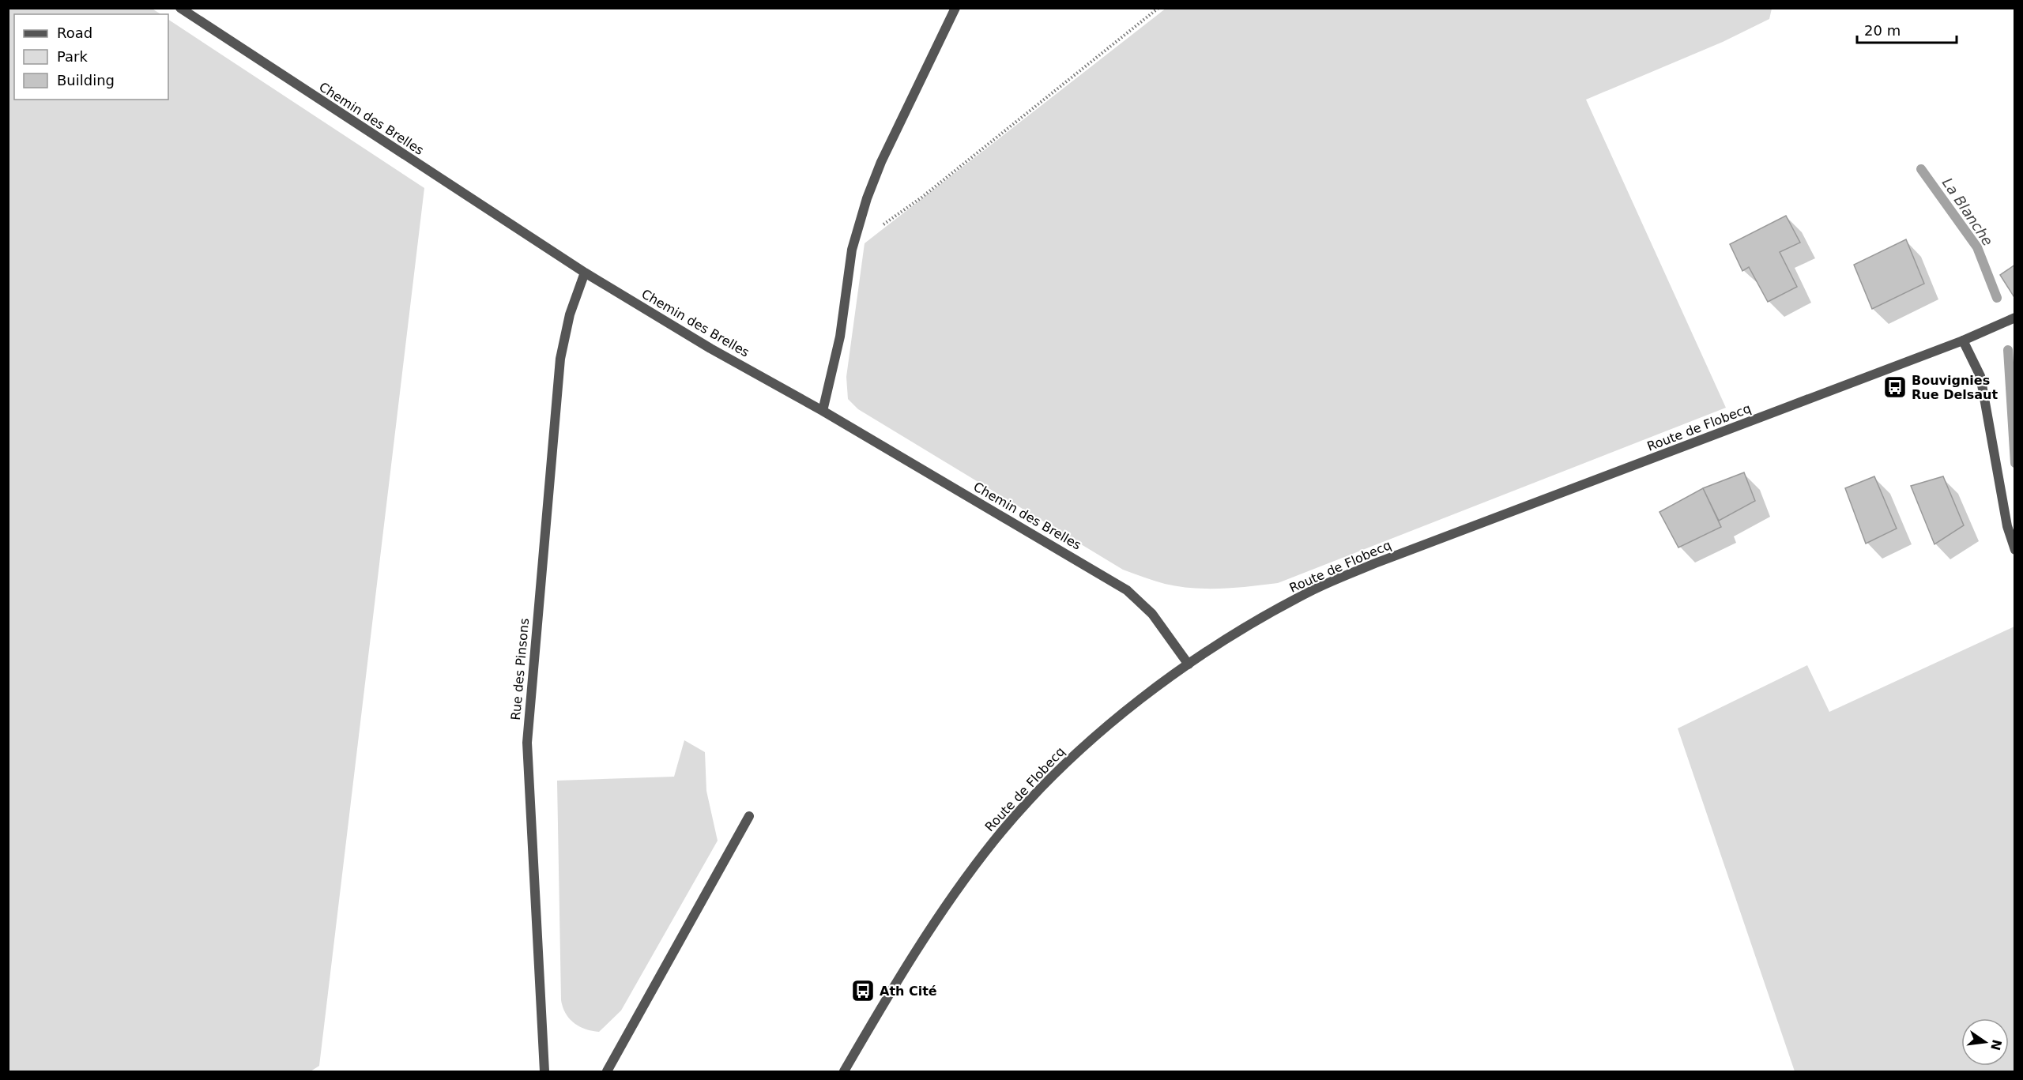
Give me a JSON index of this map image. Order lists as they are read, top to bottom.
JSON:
{
  "streets": {
    "street": ["Chemin des Brelles", "Route de Flobecq", "Rue des Pinsons"]
  },
  "crossings": [
    ["Chemin des Brelles", "Route de Flobecq"],
    ["Chemin des Brelles", "Rue des Pinsons"]
  ],
  "water": ["La Blanche"],
  "places": {
    "bus stop": ["Bouvignies Rue Delsaut", "Ath Cité"]
  },
  "legend": ["Road", "Park", "Building"],
  "scale_bar": "20 m",
  "north": "right"
}
